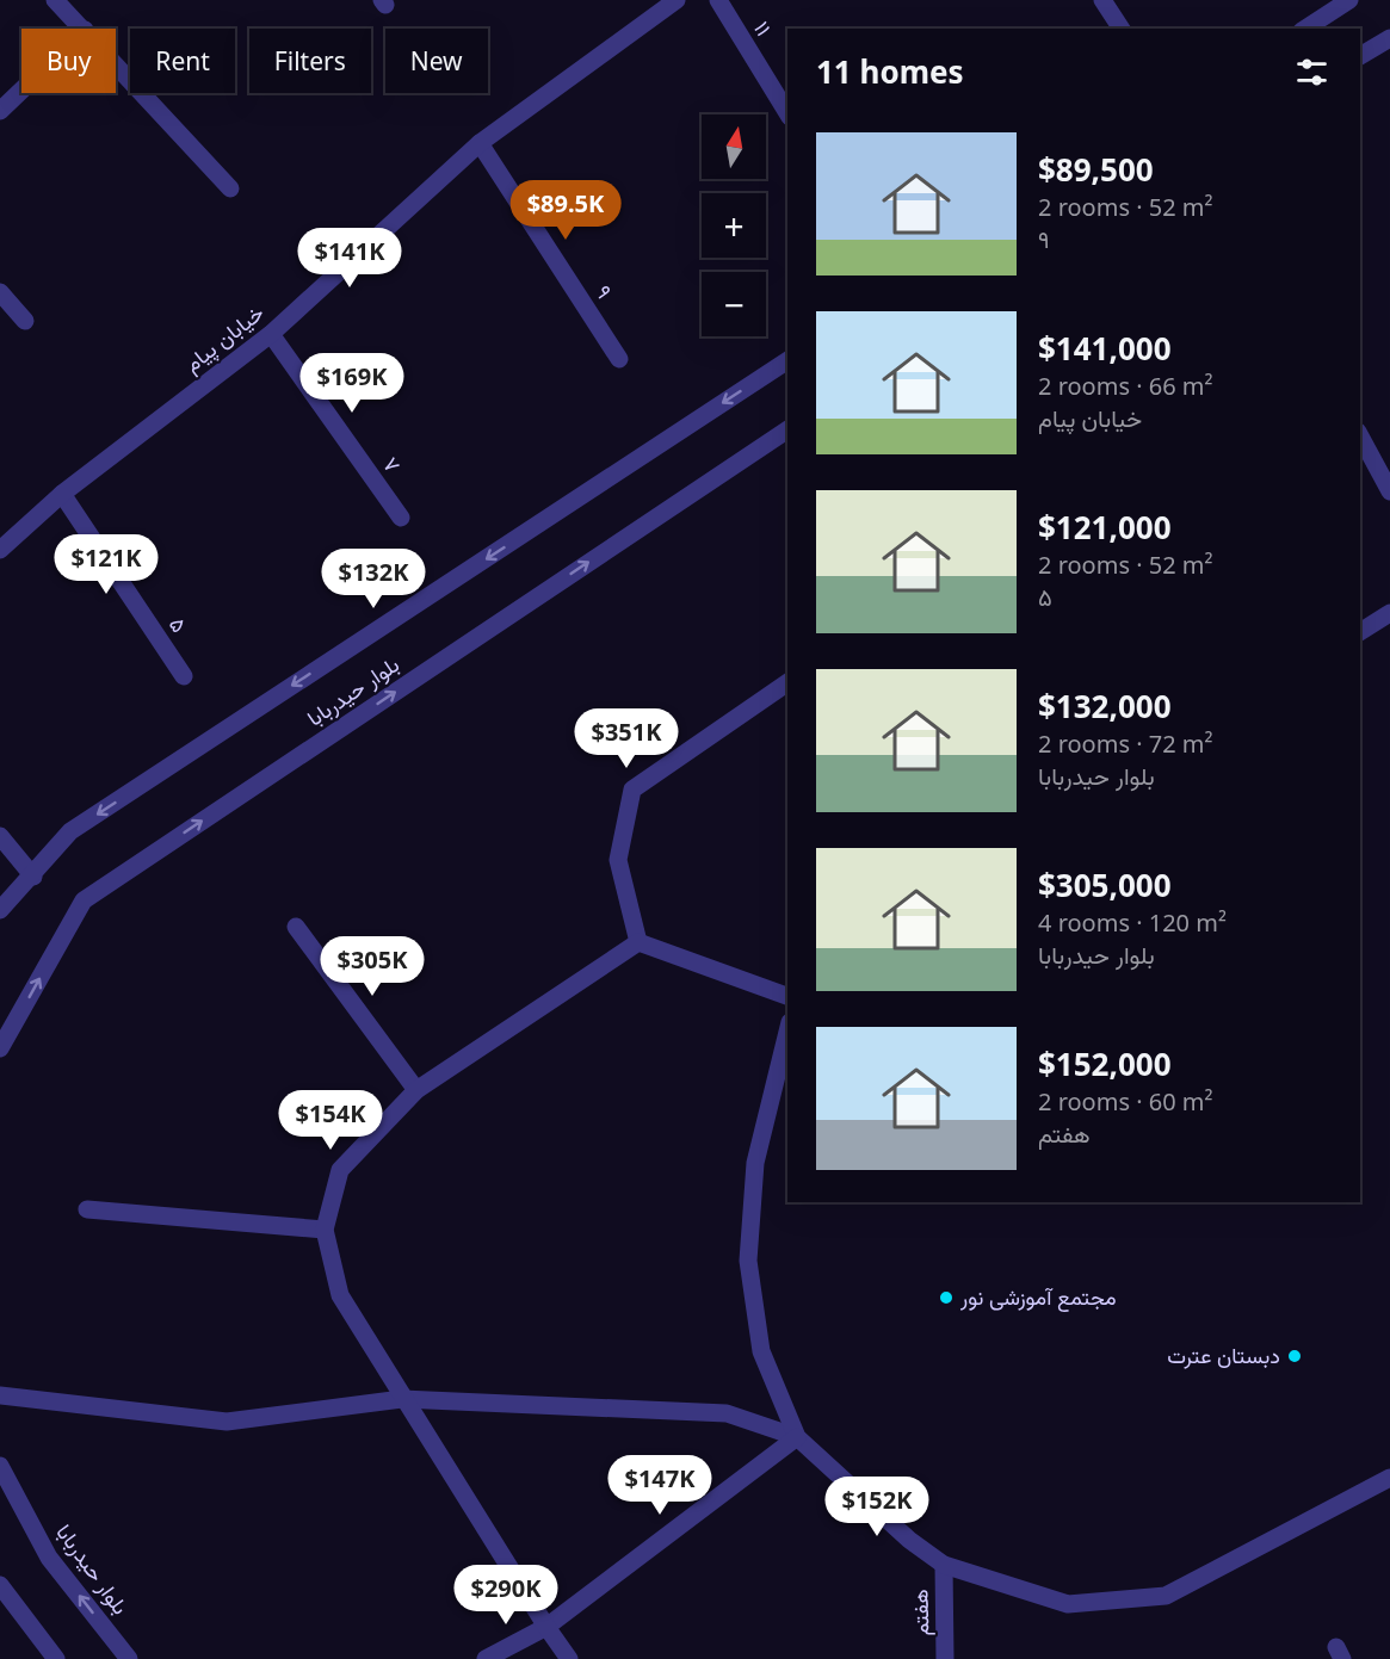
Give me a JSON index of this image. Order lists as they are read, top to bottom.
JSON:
{
  "streets": {
    "street": [
      "۱۱",
      "۹",
      "خیابان پیام",
      "۷",
      "۵",
      "بلوار حیدربابا",
      "هفتم"
    ]
  },
  "crossings": [
    ["۹", "خیابان پیام"],
    ["خیابان پیام", "۷"],
    ["خیابان پیام", "۵"]
  ],
  "places": ["مجتمع آموزشی نور", "دبستان عترت"],
  "north": "top",
  "page": {
    "chip": [
      "Buy",
      "Rent",
      "Filters",
      "New"
    ],
    "heading": "11 homes",
    "map_buttons": ["+", "−"],
    "list": [
      {
        "name": "$89,500",
        "note": "2 rooms · 52 m² · ۹"
      },
      {
        "name": "$141,000",
        "note": "2 rooms · 66 m² · خیابان پیام"
      },
      {
        "name": "$121,000",
        "note": "2 rooms · 52 m² · ۵"
      },
      {
        "name": "$132,000",
        "note": "2 rooms · 72 m² · بلوار حیدربابا"
      },
      {
        "name": "$305,000",
        "note": "4 rooms · 120 m² · بلوار حیدربابا"
      },
      {
        "name": "$152,000",
        "note": "2 rooms · 60 m² · هفتم"
      }
    ],
    "price": [
      "$89.5K",
      "$141K",
      "$169K",
      "$121K",
      "$132K",
      "$351K",
      "$305K",
      "$154K",
      "$147K",
      "$152K",
      "$290K"
    ]
  }
}
